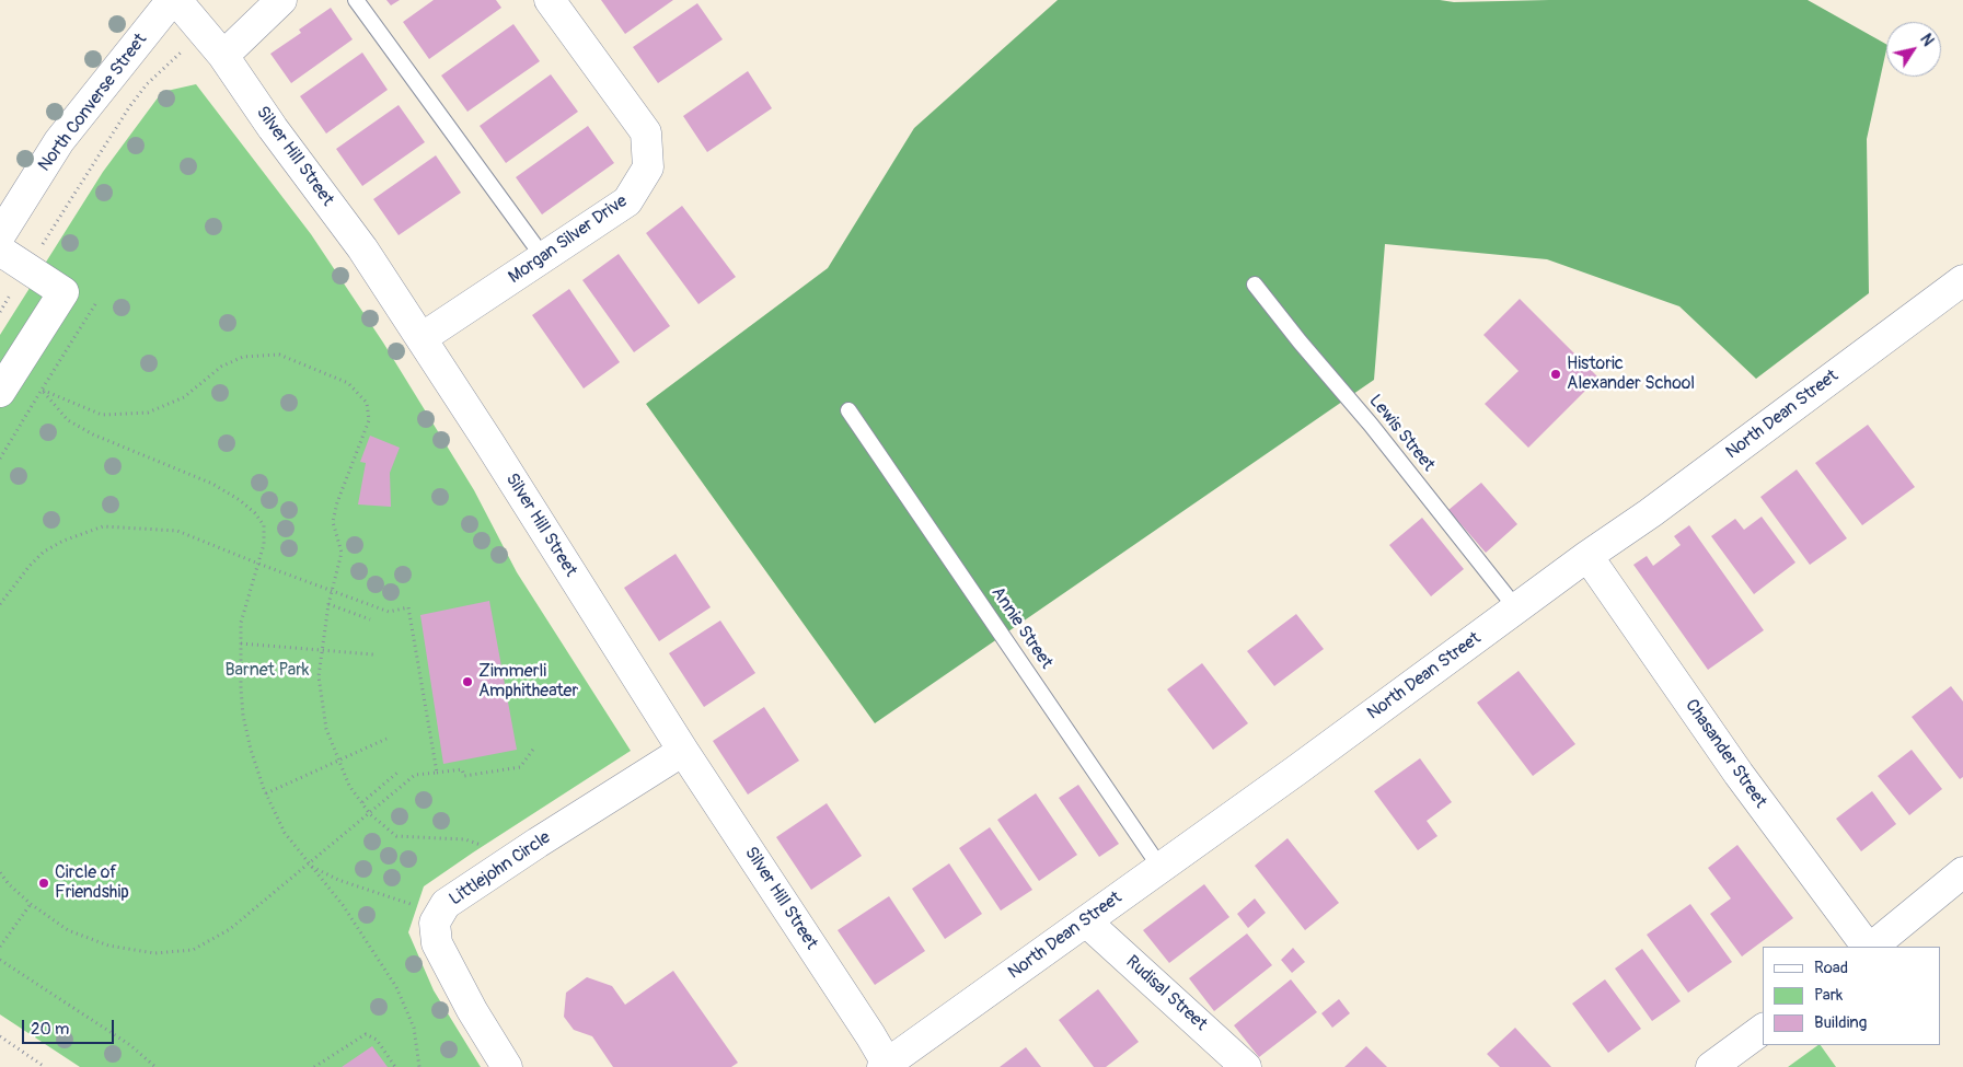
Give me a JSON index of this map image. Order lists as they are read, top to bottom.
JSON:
{
  "streets": {
    "street": [
      "North Converse Street",
      "Silver Hill Street",
      "Morgan Silver Drive",
      "North Dean Street",
      "Chasander Street",
      "Littlejohn Circle",
      "Rudisal Street"
    ],
    "lane": ["Lewis Street", "Annie Street"]
  },
  "crossings": [
    ["Silver Hill Street", "Morgan Silver Drive"],
    ["Silver Hill Street", "North Dean Street"],
    ["Silver Hill Street", "Littlejohn Circle"],
    ["North Dean Street", "Lewis Street"],
    ["North Dean Street", "Annie Street"],
    ["North Dean Street", "Chasander Street"],
    ["North Dean Street", "Rudisal Street"]
  ],
  "parks": ["Barnet Park"],
  "places": ["Historic Alexander School", "Zimmerli Amphitheater", "Circle of Friendship"],
  "legend": ["Road", "Park", "Building"],
  "scale_bar": "20 m",
  "north": "top right"
}
